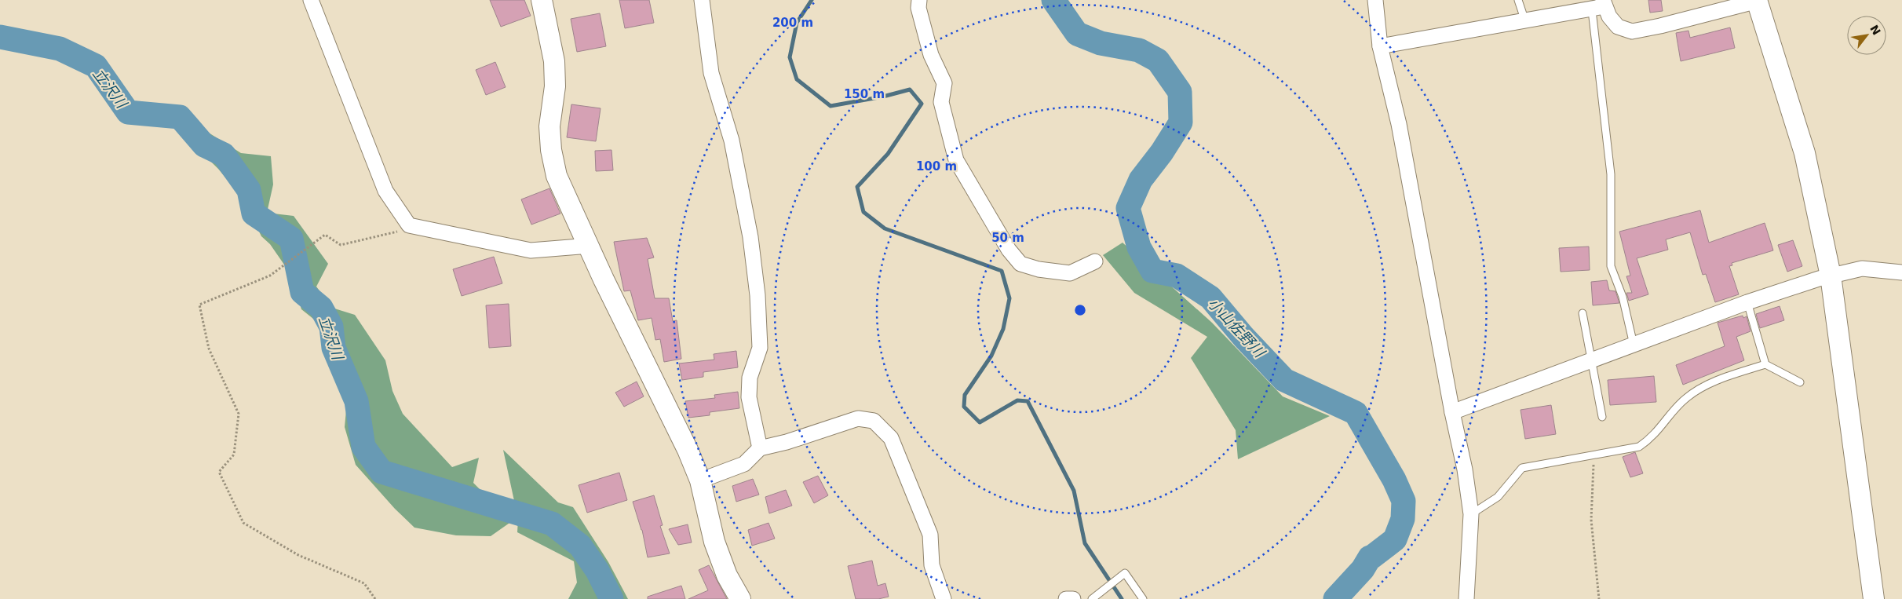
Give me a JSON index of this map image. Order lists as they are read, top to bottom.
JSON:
{
  "water": ["立沢川", "小山佐野川"],
  "north": "top right",
  "rings": [
    "200 m",
    "150 m",
    "100 m",
    "50 m"
  ]
}
